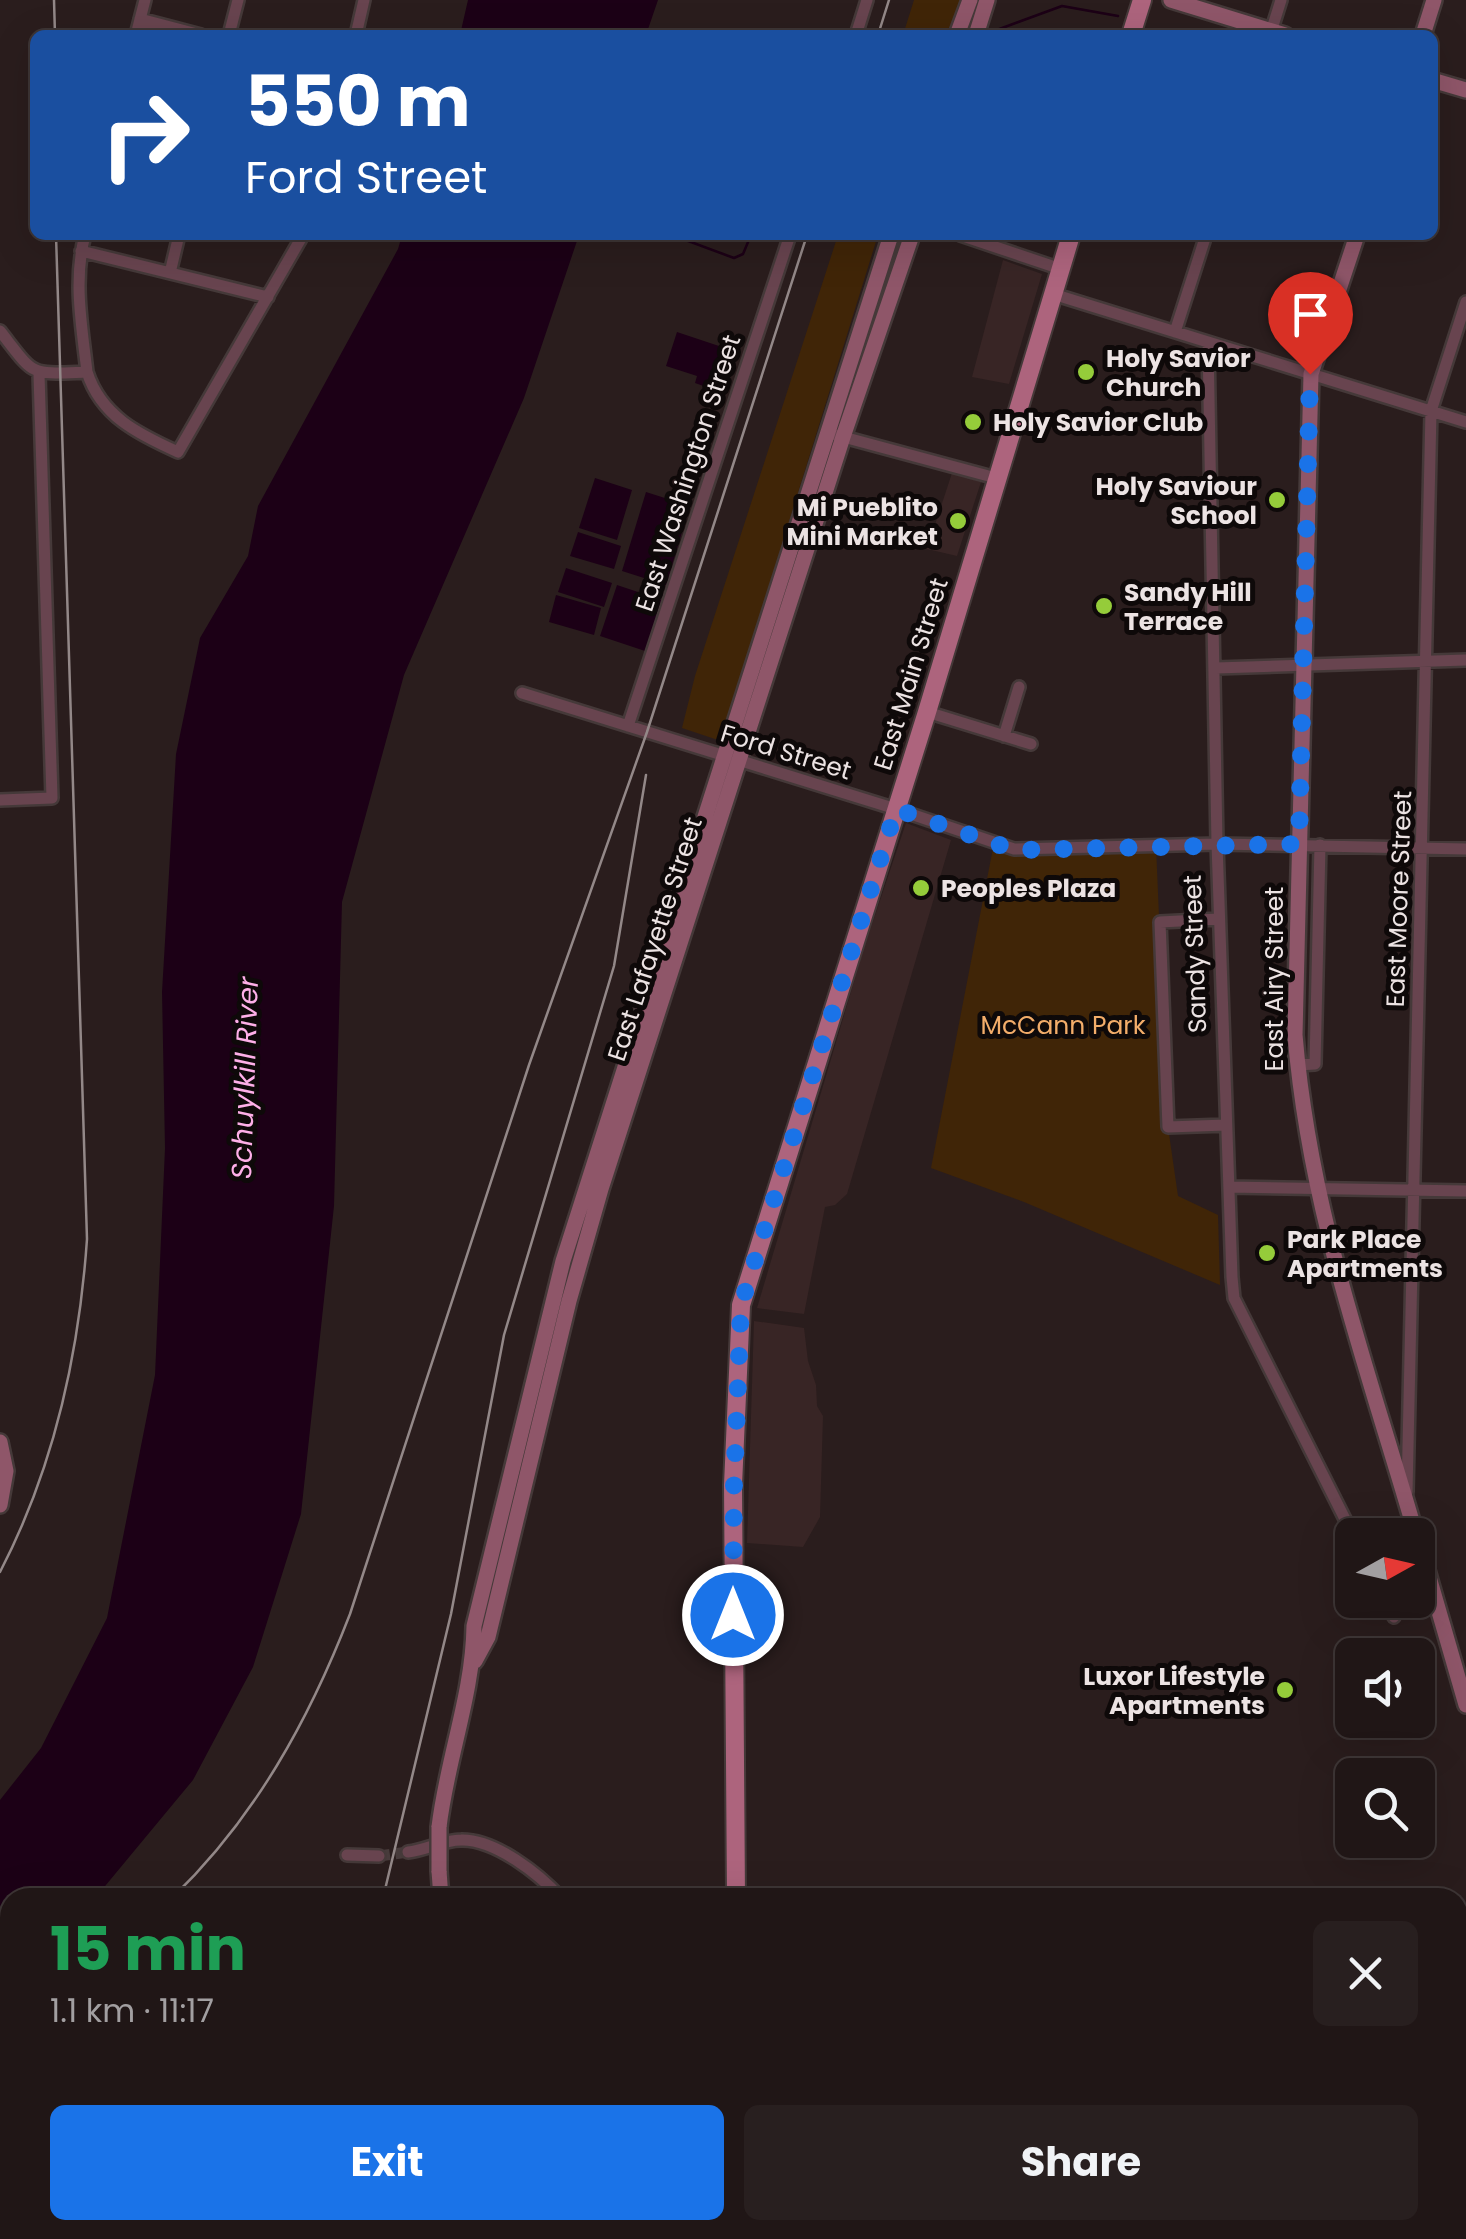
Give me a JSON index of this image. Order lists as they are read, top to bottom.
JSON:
{
  "streets": {
    "main road": ["East Main Street"],
    "street": [
      "East Washington Street",
      "Ford Street",
      "East Moore Street",
      "East Lafayette Street",
      "Sandy Street",
      "East Airy Street"
    ]
  },
  "crossings": [
    ["East Washington Street", "Ford Street"],
    ["East Main Street", "Ford Street"],
    ["Ford Street", "East Moore Street"],
    ["Ford Street", "East Lafayette Street"],
    ["Ford Street", "Sandy Street"],
    ["Ford Street", "East Airy Street"],
    ["East Moore Street", "East Airy Street"]
  ],
  "water": ["Schuylkill River"],
  "parks": ["McCann Park"],
  "places": [
    "Holy Savior Church",
    "Holy Savior Club",
    "Holy Saviour School",
    "Mi Pueblito Mini Market",
    "Sandy Hill Terrace",
    "Peoples Plaza",
    "Park Place Apartments",
    "Luxor Lifestyle Apartments"
  ],
  "north": "right",
  "page": {
    "turn": ["550 m", "Ford Street"],
    "heading": ["15 min", "1.1 km · 11:17"],
    "buttons": ["Exit", "Share"]
  }
}
